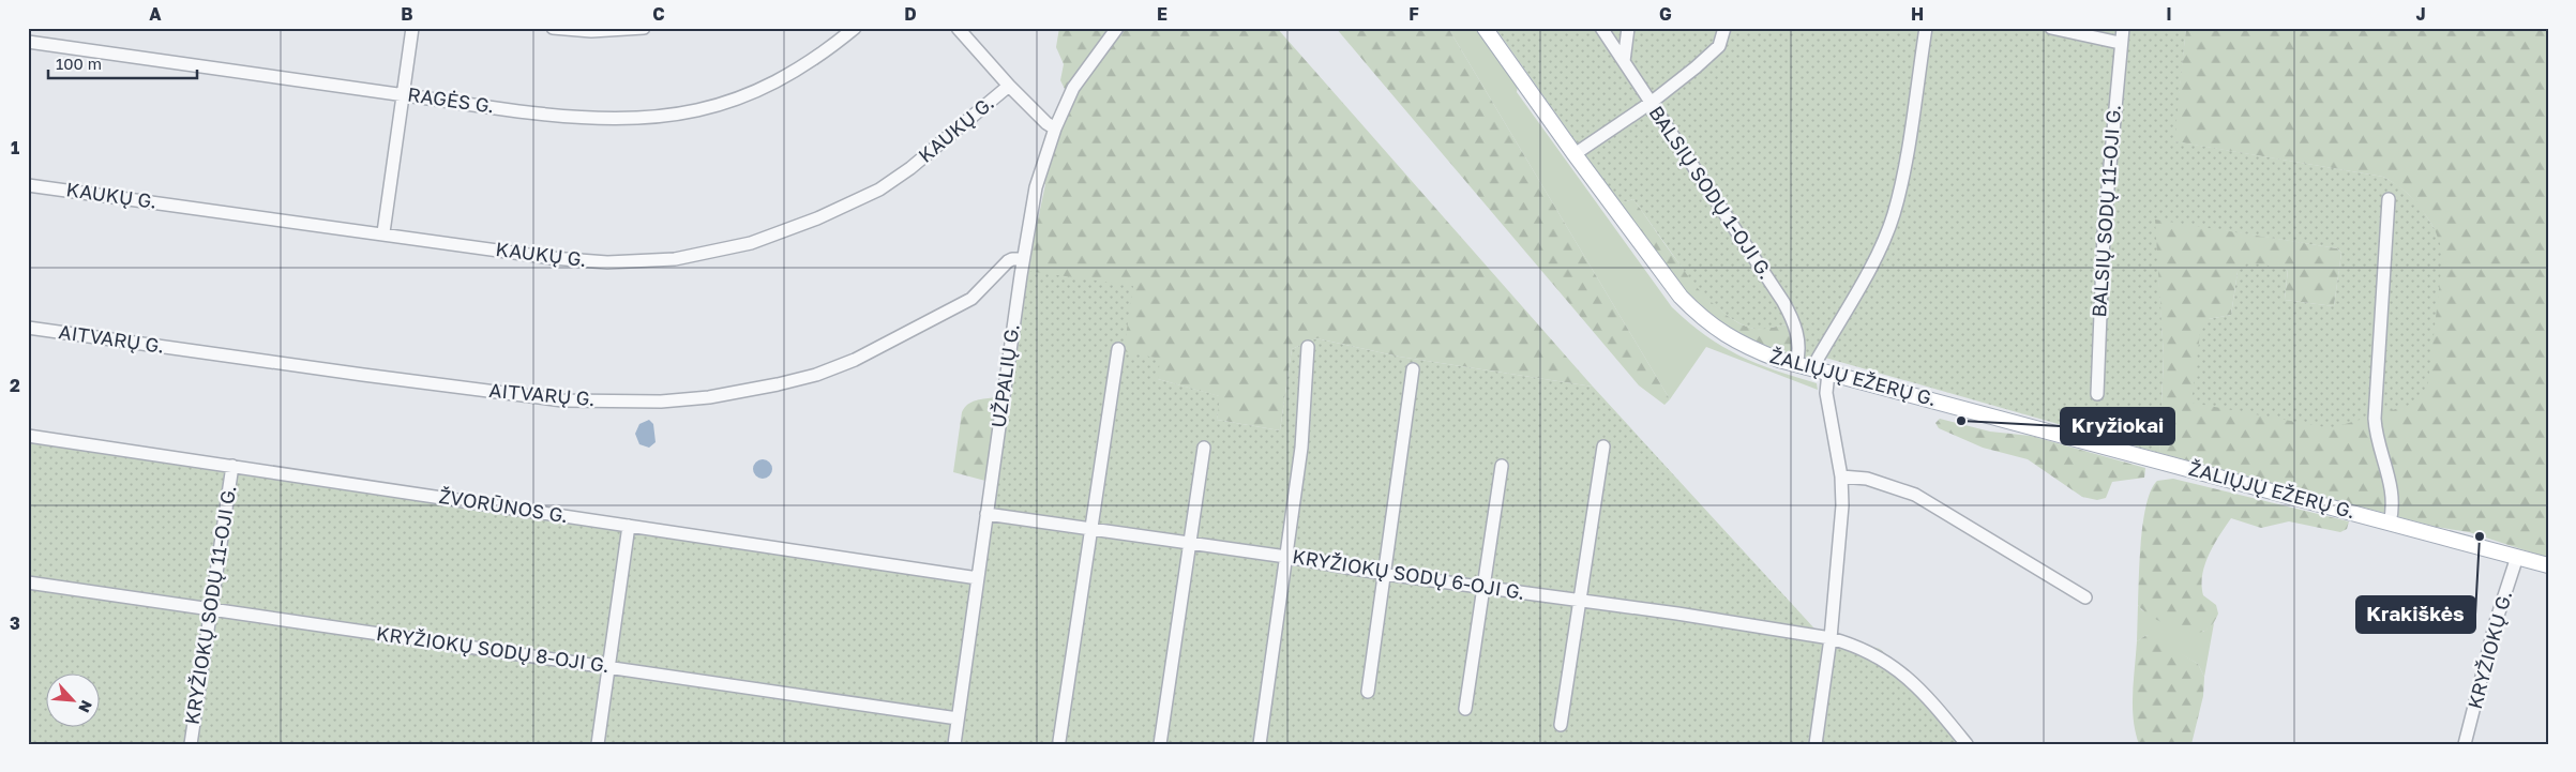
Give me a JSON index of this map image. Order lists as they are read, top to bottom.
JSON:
{
  "streets": {
    "main road": ["ŽALIŲJŲ EŽERŲ G."],
    "street": [
      "RAGĖS G.",
      "KAUKŲ G.",
      "BALSIŲ SODŲ 1-OJI G.",
      "BALSIŲ SODŲ 11-OJI G.",
      "AITVARŲ G.",
      "UŽPALIŲ G.",
      "ŽVORŪNOS G.",
      "KRYŽIOKŲ SODŲ 6-OJI G.",
      "KRYŽIOKŲ SODŲ 11-OJI G.",
      "KRYŽIOKŲ SODŲ 8-OJI G.",
      "KRYŽIOKŲ G."
    ]
  },
  "crossings": [
    ["BALSIŲ SODŲ 1-OJI G.", "ŽALIŲJŲ EŽERŲ G."],
    ["AITVARŲ G.", "UŽPALIŲ G."],
    ["UŽPALIŲ G.", "ŽVORŪNOS G."],
    ["UŽPALIŲ G.", "KRYŽIOKŲ SODŲ 6-OJI G."],
    ["UŽPALIŲ G.", "KRYŽIOKŲ SODŲ 8-OJI G."],
    ["ŽALIŲJŲ EŽERŲ G.", "KRYŽIOKŲ G."],
    ["ŽVORŪNOS G.", "KRYŽIOKŲ SODŲ 11-OJI G."],
    ["KRYŽIOKŲ SODŲ 11-OJI G.", "KRYŽIOKŲ SODŲ 8-OJI G."]
  ],
  "places": ["Kryžiokai", "Krakiškės"],
  "scale_bar": "100 m",
  "north": "bottom right",
  "grid": {
    "columns": [
      "A",
      "B",
      "C",
      "D",
      "E",
      "F",
      "G",
      "H",
      "I",
      "J"
    ],
    "rows": ["1", "2", "3"]
  }
}
